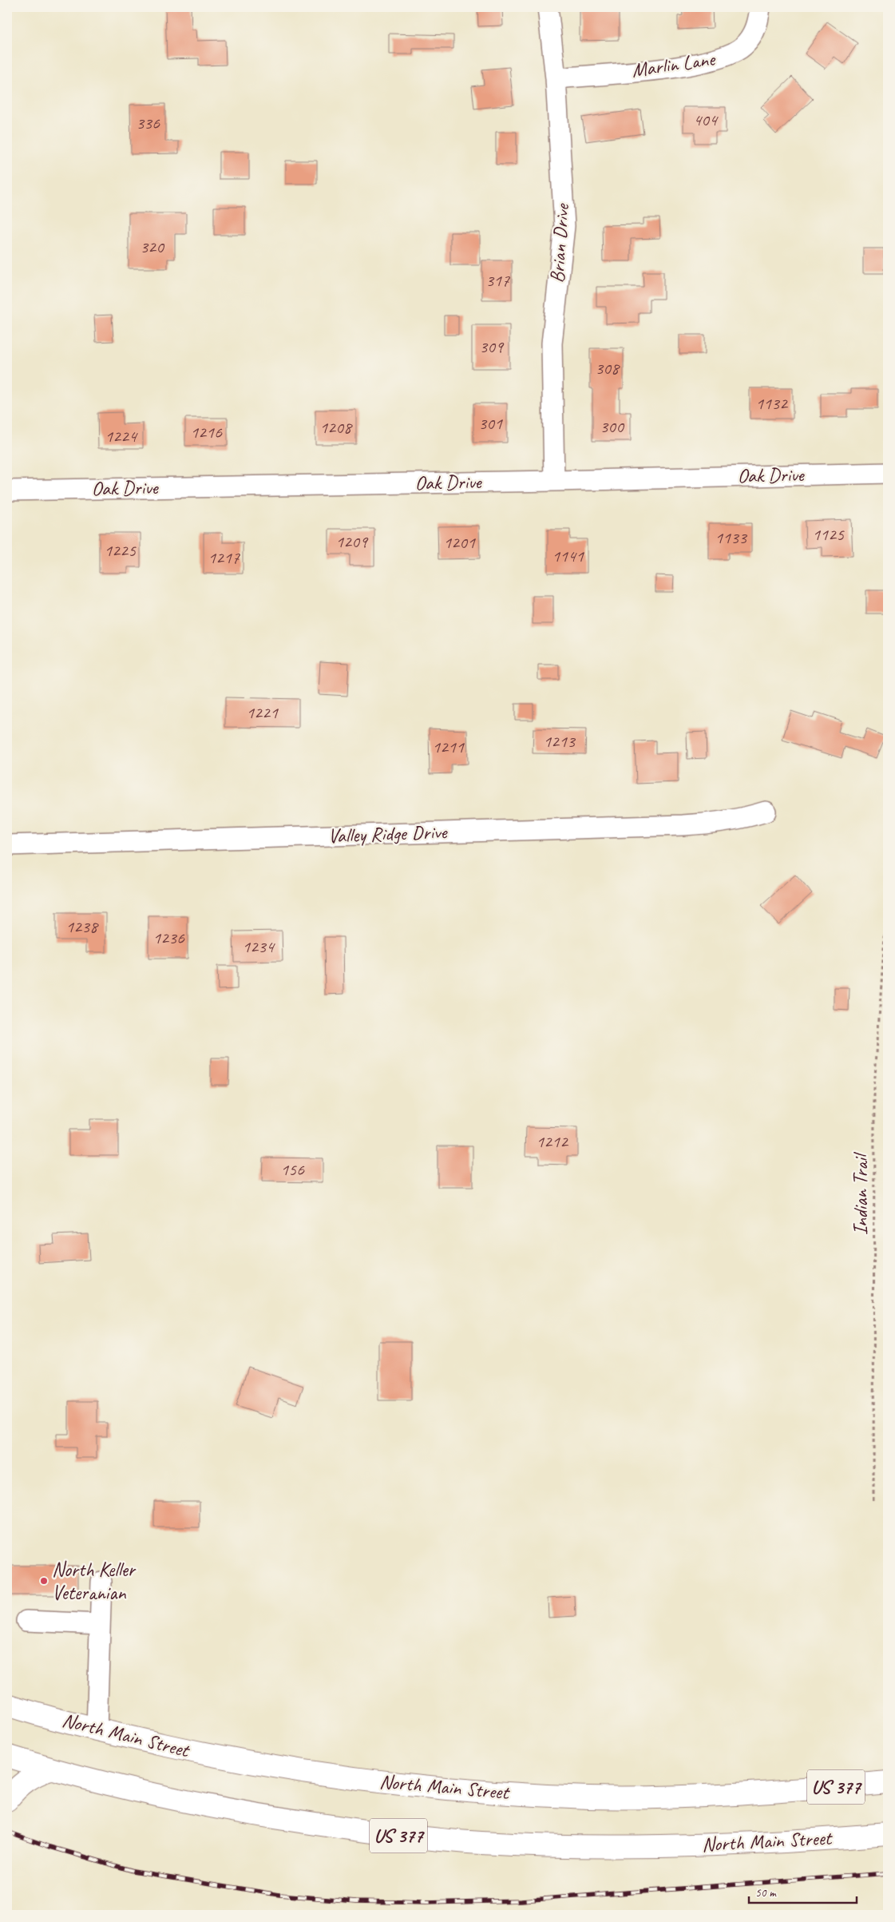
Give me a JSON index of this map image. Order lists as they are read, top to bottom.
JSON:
{
  "streets": {
    "main road": ["North Main Street", "US 377"],
    "street": [
      "Marlin Lane",
      "Brian Drive",
      "Oak Drive",
      "Valley Ridge Drive"
    ],
    "path": ["Indian Trail"]
  },
  "crossings": [
    ["Marlin Lane", "Brian Drive"],
    ["Brian Drive", "Oak Drive"]
  ],
  "places": ["North Keller Veteranian"],
  "house_numbers": [
    "404",
    "336",
    "320",
    "317",
    "309",
    "308",
    "1132",
    "301",
    "300",
    "1208",
    "1216",
    "1224",
    "1125",
    "1133",
    "1209",
    "1201",
    "1225",
    "1141",
    "1217",
    "1221",
    "1213",
    "1211",
    "1238",
    "1236",
    "1234",
    "1212",
    "156"
  ],
  "scale_bar": "50 m"
}
